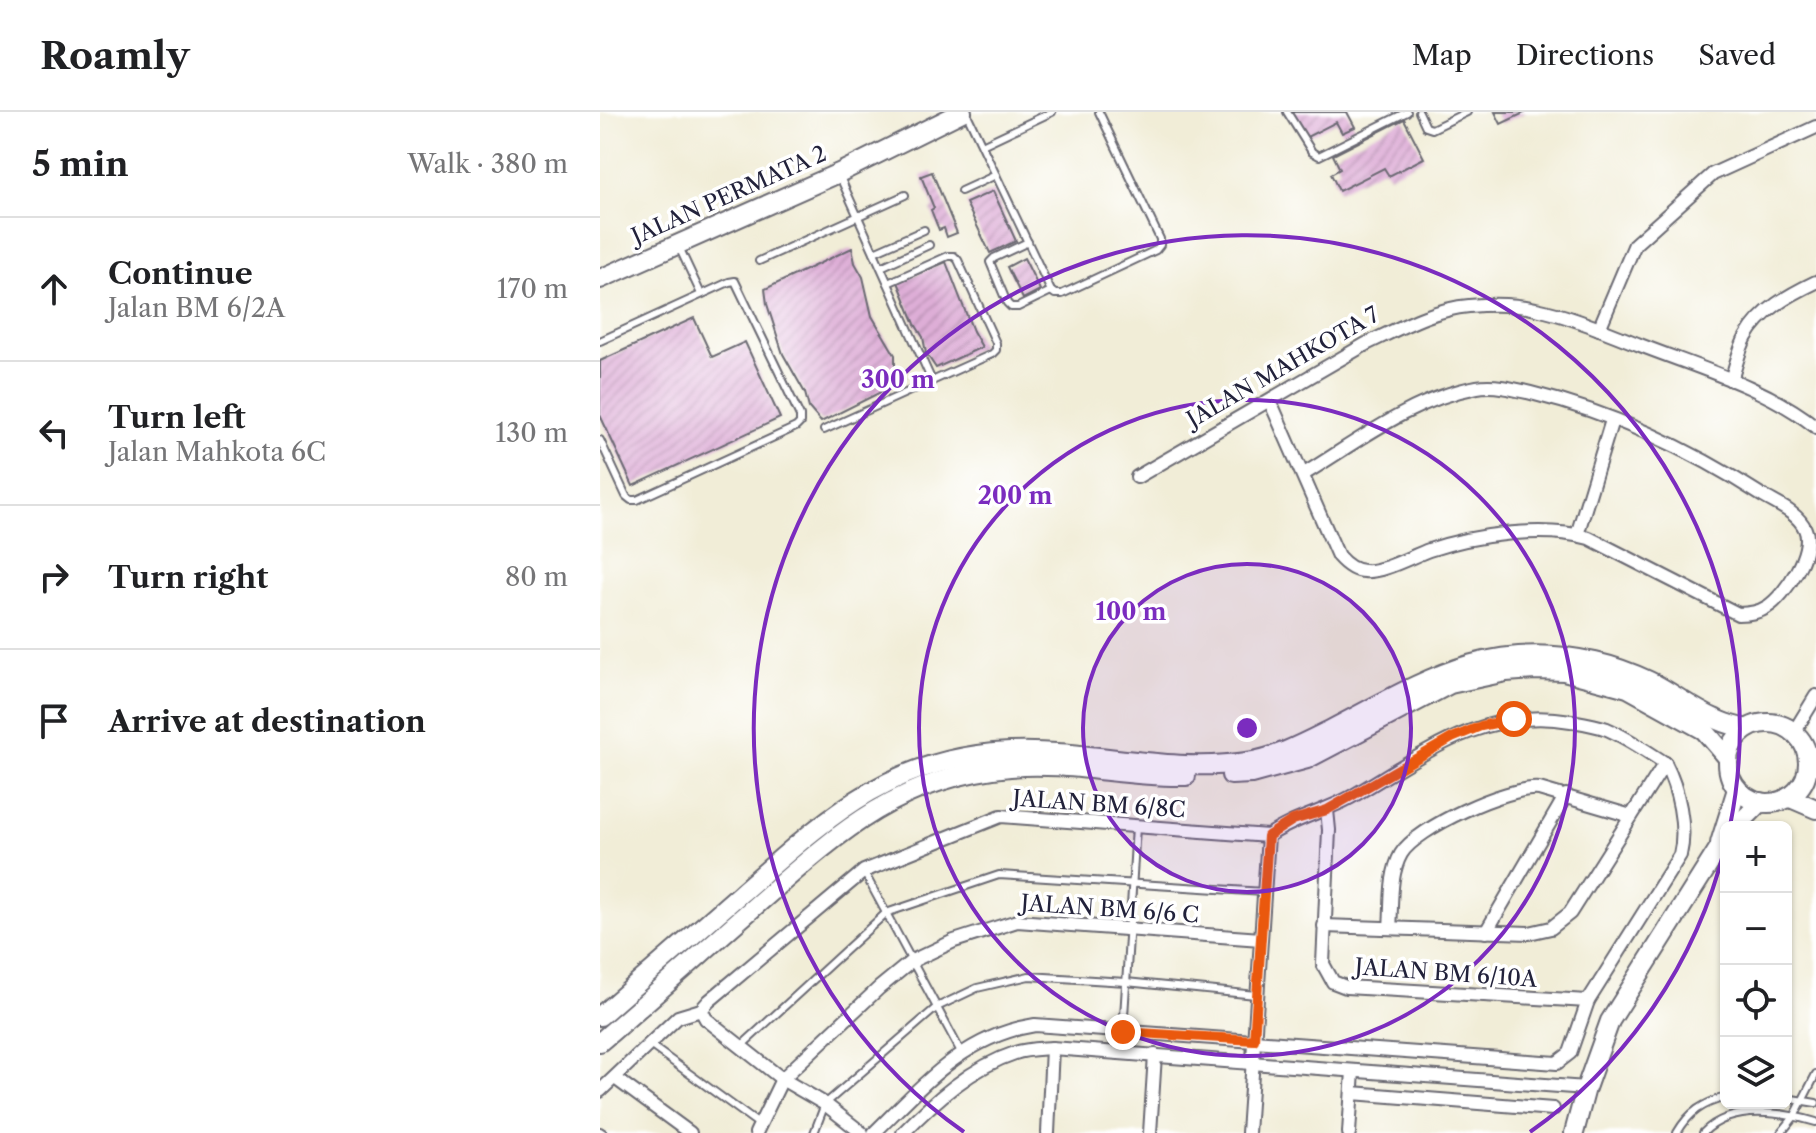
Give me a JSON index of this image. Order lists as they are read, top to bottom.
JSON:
{
  "streets": {
    "main road": ["JALAN PERMATA 2"],
    "street": [
      "JALAN MAHKOTA 7",
      "JALAN BM 6/8C",
      "JALAN BM 6/6 C",
      "JALAN BM 6/10A"
    ]
  },
  "page": {
    "header": "Roamly",
    "nav": ["Map", "Directions", "Saved"],
    "heading": ["5 min", "Walk · 380 m"],
    "list": [
      ["Continue", "Jalan BM 6/2A", "170 m"],
      ["Turn left", "Jalan Mahkota 6C", "130 m"],
      ["Turn right", "80 m"],
      "Arrive at destination"
    ],
    "map_buttons": ["+", "−"]
  },
  "rings": ["300 m", "200 m", "100 m"]
}
